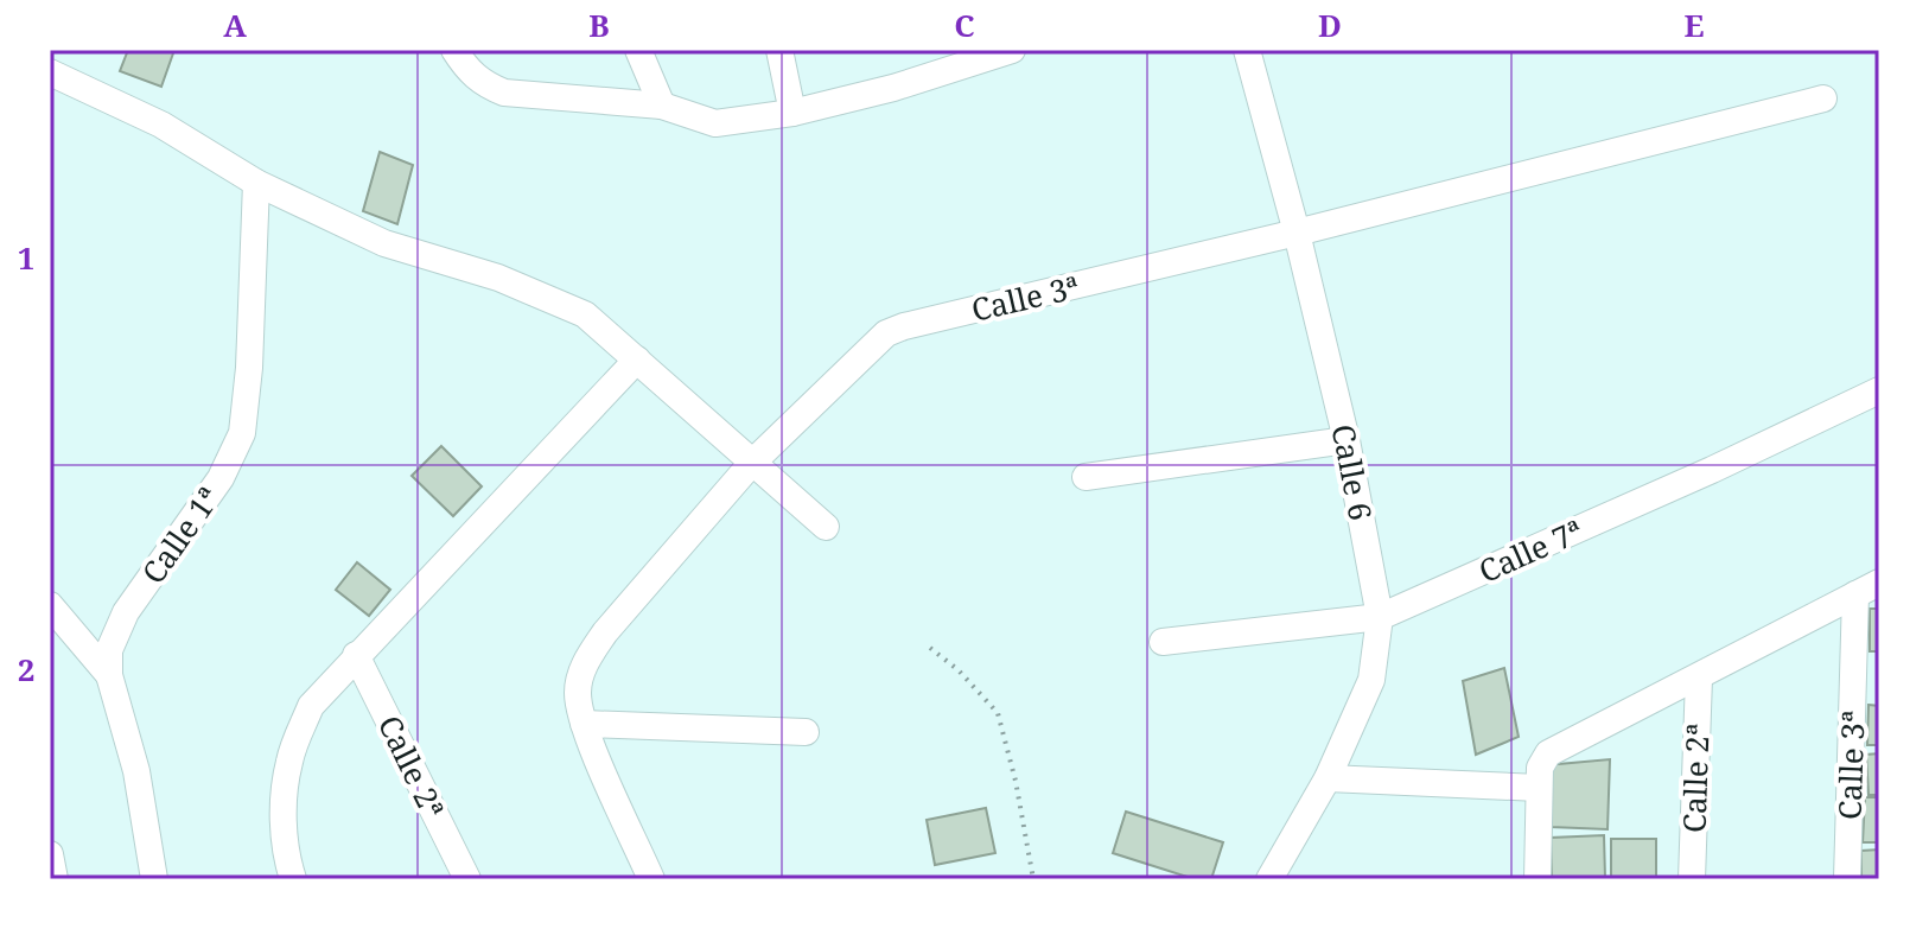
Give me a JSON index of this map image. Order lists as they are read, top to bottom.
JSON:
{
  "streets": {
    "street": [
      "Calle 3ª",
      "Calle 6",
      "Calle 1ª",
      "Calle 7ª",
      "Calle 2ª"
    ]
  },
  "crossings": [
    ["Calle 3ª", "Calle 6"],
    ["Calle 6", "Calle 7ª"]
  ],
  "grid": {
    "columns": [
      "A",
      "B",
      "C",
      "D",
      "E"
    ],
    "rows": ["1", "2"]
  }
}
